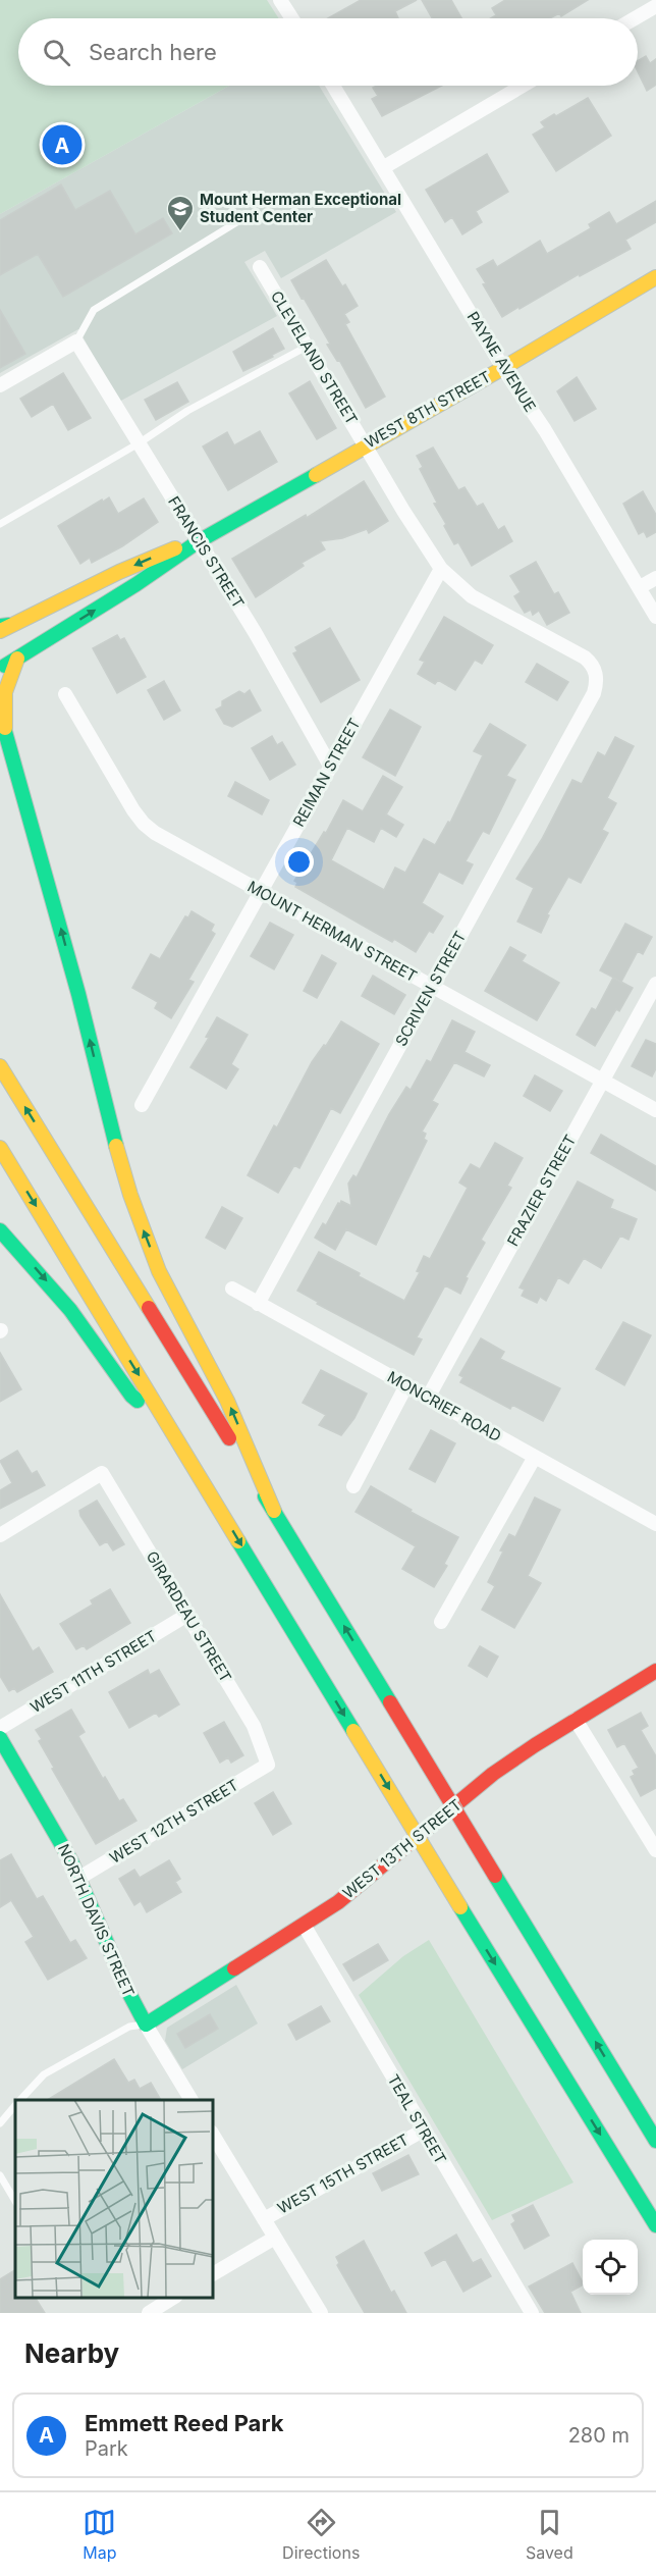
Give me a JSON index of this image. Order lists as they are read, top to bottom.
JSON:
{
  "streets": {
    "main road": ["WEST 8TH STREET", "WEST 13TH STREET", "NORTH DAVIS STREET"],
    "street": [
      "CLEVELAND STREET",
      "PAYNE AVENUE",
      "FRANCIS STREET",
      "REIMAN STREET",
      "MOUNT HERMAN STREET",
      "SCRIVEN STREET",
      "FRAZIER STREET",
      "MONCRIEF ROAD",
      "GIRARDEAU STREET",
      "WEST 11TH STREET",
      "WEST 12TH STREET",
      "TEAL STREET",
      "WEST 15TH STREET"
    ]
  },
  "crossings": [
    ["CLEVELAND STREET", "WEST 8TH STREET"],
    ["CLEVELAND STREET", "REIMAN STREET"],
    ["CLEVELAND STREET", "SCRIVEN STREET"],
    ["PAYNE AVENUE", "WEST 8TH STREET"],
    ["WEST 8TH STREET", "FRANCIS STREET"],
    ["FRANCIS STREET", "REIMAN STREET"],
    ["REIMAN STREET", "MOUNT HERMAN STREET"],
    ["MOUNT HERMAN STREET", "SCRIVEN STREET"],
    ["MOUNT HERMAN STREET", "FRAZIER STREET"],
    ["SCRIVEN STREET", "MONCRIEF ROAD"],
    ["FRAZIER STREET", "MONCRIEF ROAD"],
    ["GIRARDEAU STREET", "WEST 11TH STREET"],
    ["GIRARDEAU STREET", "WEST 12TH STREET"],
    ["WEST 12TH STREET", "NORTH DAVIS STREET"],
    ["WEST 13TH STREET", "NORTH DAVIS STREET"],
    ["WEST 13TH STREET", "TEAL STREET"],
    ["TEAL STREET", "WEST 15TH STREET"]
  ],
  "places": {
    "school or university": ["Mount Herman Exceptional Student Center"]
  },
  "page": {
    "search": "Search here",
    "pins": "A",
    "heading": "Nearby",
    "list": [
      {
        "mark": "A",
        "name": "Emmett Reed Park",
        "note": "Park",
        "value": "280 m"
      }
    ],
    "nav": ["Map", "Directions", "Saved"]
  }
}
